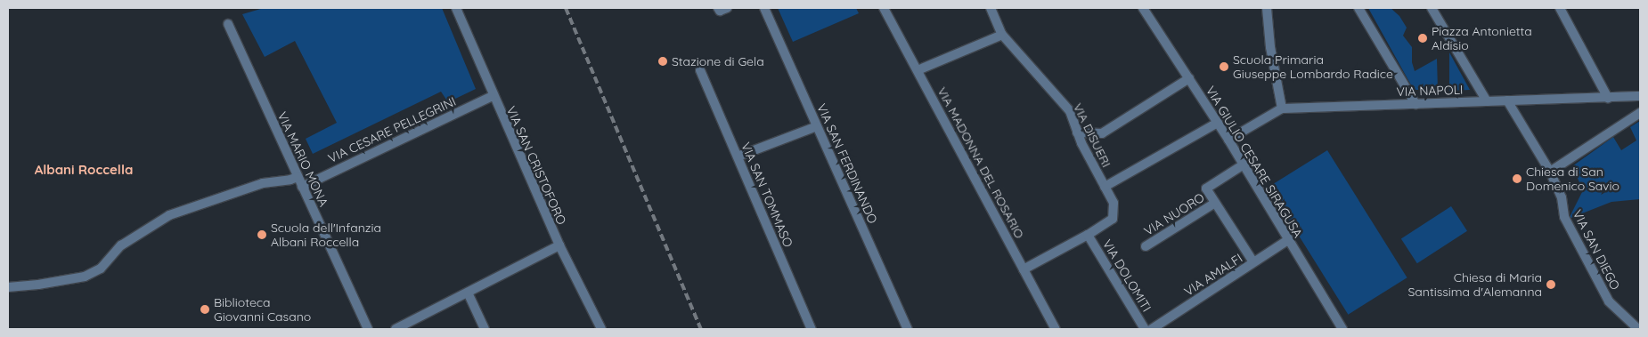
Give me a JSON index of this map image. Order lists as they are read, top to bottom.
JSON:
{
  "streets": {
    "street": [
      "VIA NAPOLI",
      "VIA CESARE PELLEGRINI",
      "VIA DISUERI",
      "VIA MARIO MONA",
      "VIA GIULIO CESARE SIRAGUSA",
      "VIA MADONNA DEL ROSARIO",
      "VIA SAN FERDINANDO",
      "VIA SAN CRISTOFORO",
      "VIA SAN TOMMASO",
      "VIA NUORO",
      "VIA SAN DIEGO",
      "VIA AMALFI",
      "VIA DOLOMITI"
    ]
  },
  "crossings": [
    ["VIA NAPOLI", "VIA GIULIO CESARE SIRAGUSA"],
    ["VIA NAPOLI", "VIA SAN DIEGO"],
    ["VIA CESARE PELLEGRINI", "VIA MARIO MONA"],
    ["VIA CESARE PELLEGRINI", "VIA SAN CRISTOFORO"],
    ["VIA DISUERI", "VIA MADONNA DEL ROSARIO"],
    ["VIA DISUERI", "VIA DOLOMITI"],
    ["VIA GIULIO CESARE SIRAGUSA", "VIA AMALFI"]
  ],
  "districts": ["Albani Roccella"],
  "places": [
    "Piazza Antonietta Aldisio",
    "Stazione di Gela",
    "Scuola Primaria Giuseppe Lombardo Radice",
    "Chiesa di San Domenico Savio",
    "Scuola dell'Infanzia Albani Roccella",
    "Chiesa di Maria Santissima d'Alemanna",
    "Biblioteca Giovanni Casano"
  ]
}
